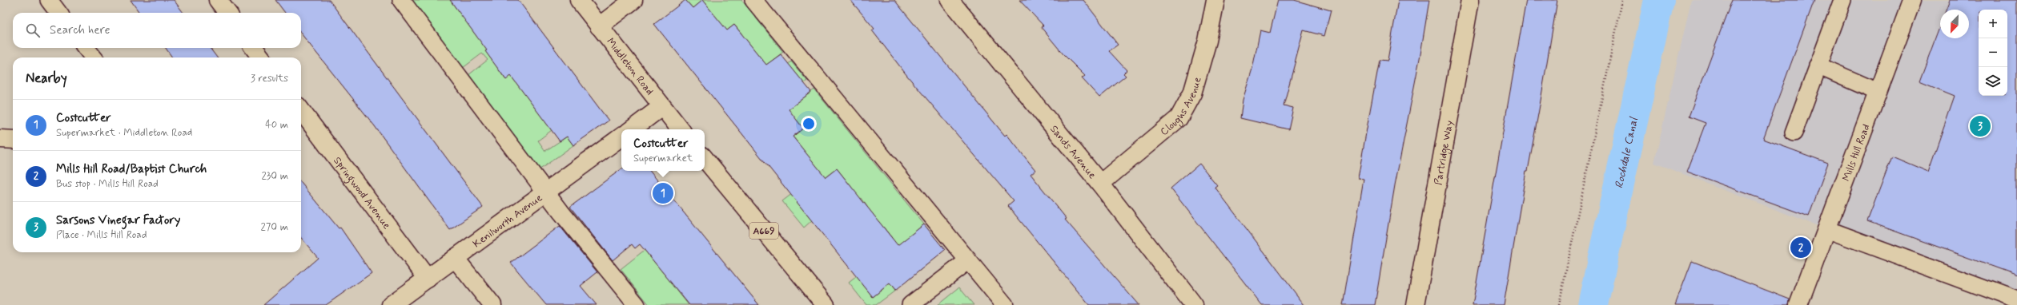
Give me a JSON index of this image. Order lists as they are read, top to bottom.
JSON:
{
  "streets": {
    "street": [
      "Middleton Road",
      "Cloughs Avenue",
      "Sands Avenue",
      "Partridge Way",
      "Mills Hill Road",
      "Springwood Avenue",
      "Kenilworth Avenue",
      "A669"
    ]
  },
  "crossings": [
    ["Cloughs Avenue", "Sands Avenue"],
    ["Springwood Avenue", "Kenilworth Avenue"]
  ],
  "water": ["Rochdale Canal"],
  "north": "bottom left",
  "page": {
    "map_buttons": ["+", "−"],
    "search": "Search here",
    "heading": ["Nearby", "3 results"],
    "list": [
      {
        "mark": "1",
        "name": "Costcutter",
        "note": "Supermarket · Middleton Road",
        "value": "40 m"
      },
      {
        "mark": "2",
        "name": "Mills Hill Road/Baptist Church",
        "note": "Bus stop · Mills Hill Road",
        "value": "230 m"
      },
      {
        "mark": "3",
        "name": "Sarsons Vinegar Factory",
        "note": "Place · Mills Hill Road",
        "value": "270 m"
      }
    ],
    "pins": ["3", "1", "2"],
    "popup": ["Costcutter", "Supermarket"]
  }
}
